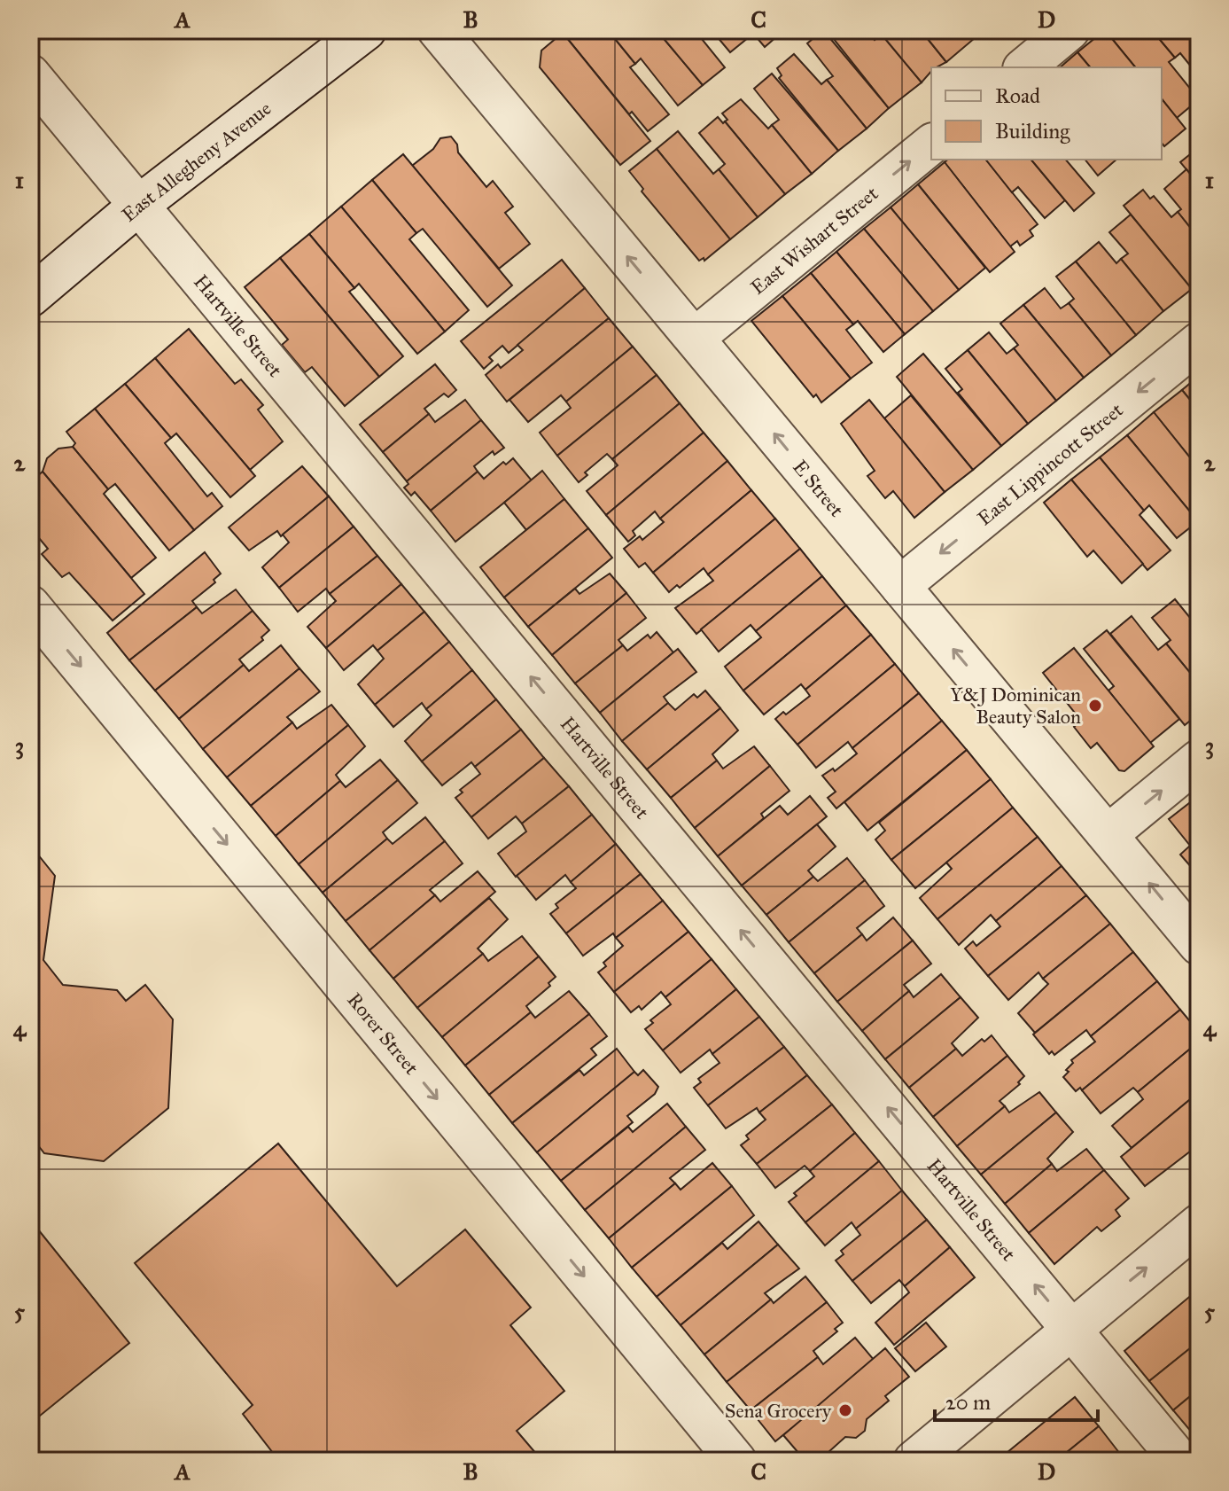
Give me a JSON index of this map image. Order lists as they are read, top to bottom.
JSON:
{
  "streets": {
    "street": [
      "East Allegheny Avenue",
      "East Wishart Street",
      "Hartville Street",
      "East Lippincott Street",
      "E Street",
      "Rorer Street"
    ]
  },
  "crossings": [
    ["East Allegheny Avenue", "Hartville Street"],
    ["East Wishart Street", "E Street"],
    ["East Lippincott Street", "E Street"]
  ],
  "one_way": [
    "East Wishart Street",
    "Hartville Street",
    "E Street",
    "Rorer Street"
  ],
  "places": ["Y&J Dominican Beauty Salon", "Sena Grocery"],
  "legend": ["Road", "Building"],
  "scale_bar": "20 m",
  "grid": {
    "columns": [
      "A",
      "B",
      "C",
      "D"
    ],
    "rows": [
      "1",
      "2",
      "3",
      "4",
      "5"
    ]
  }
}
